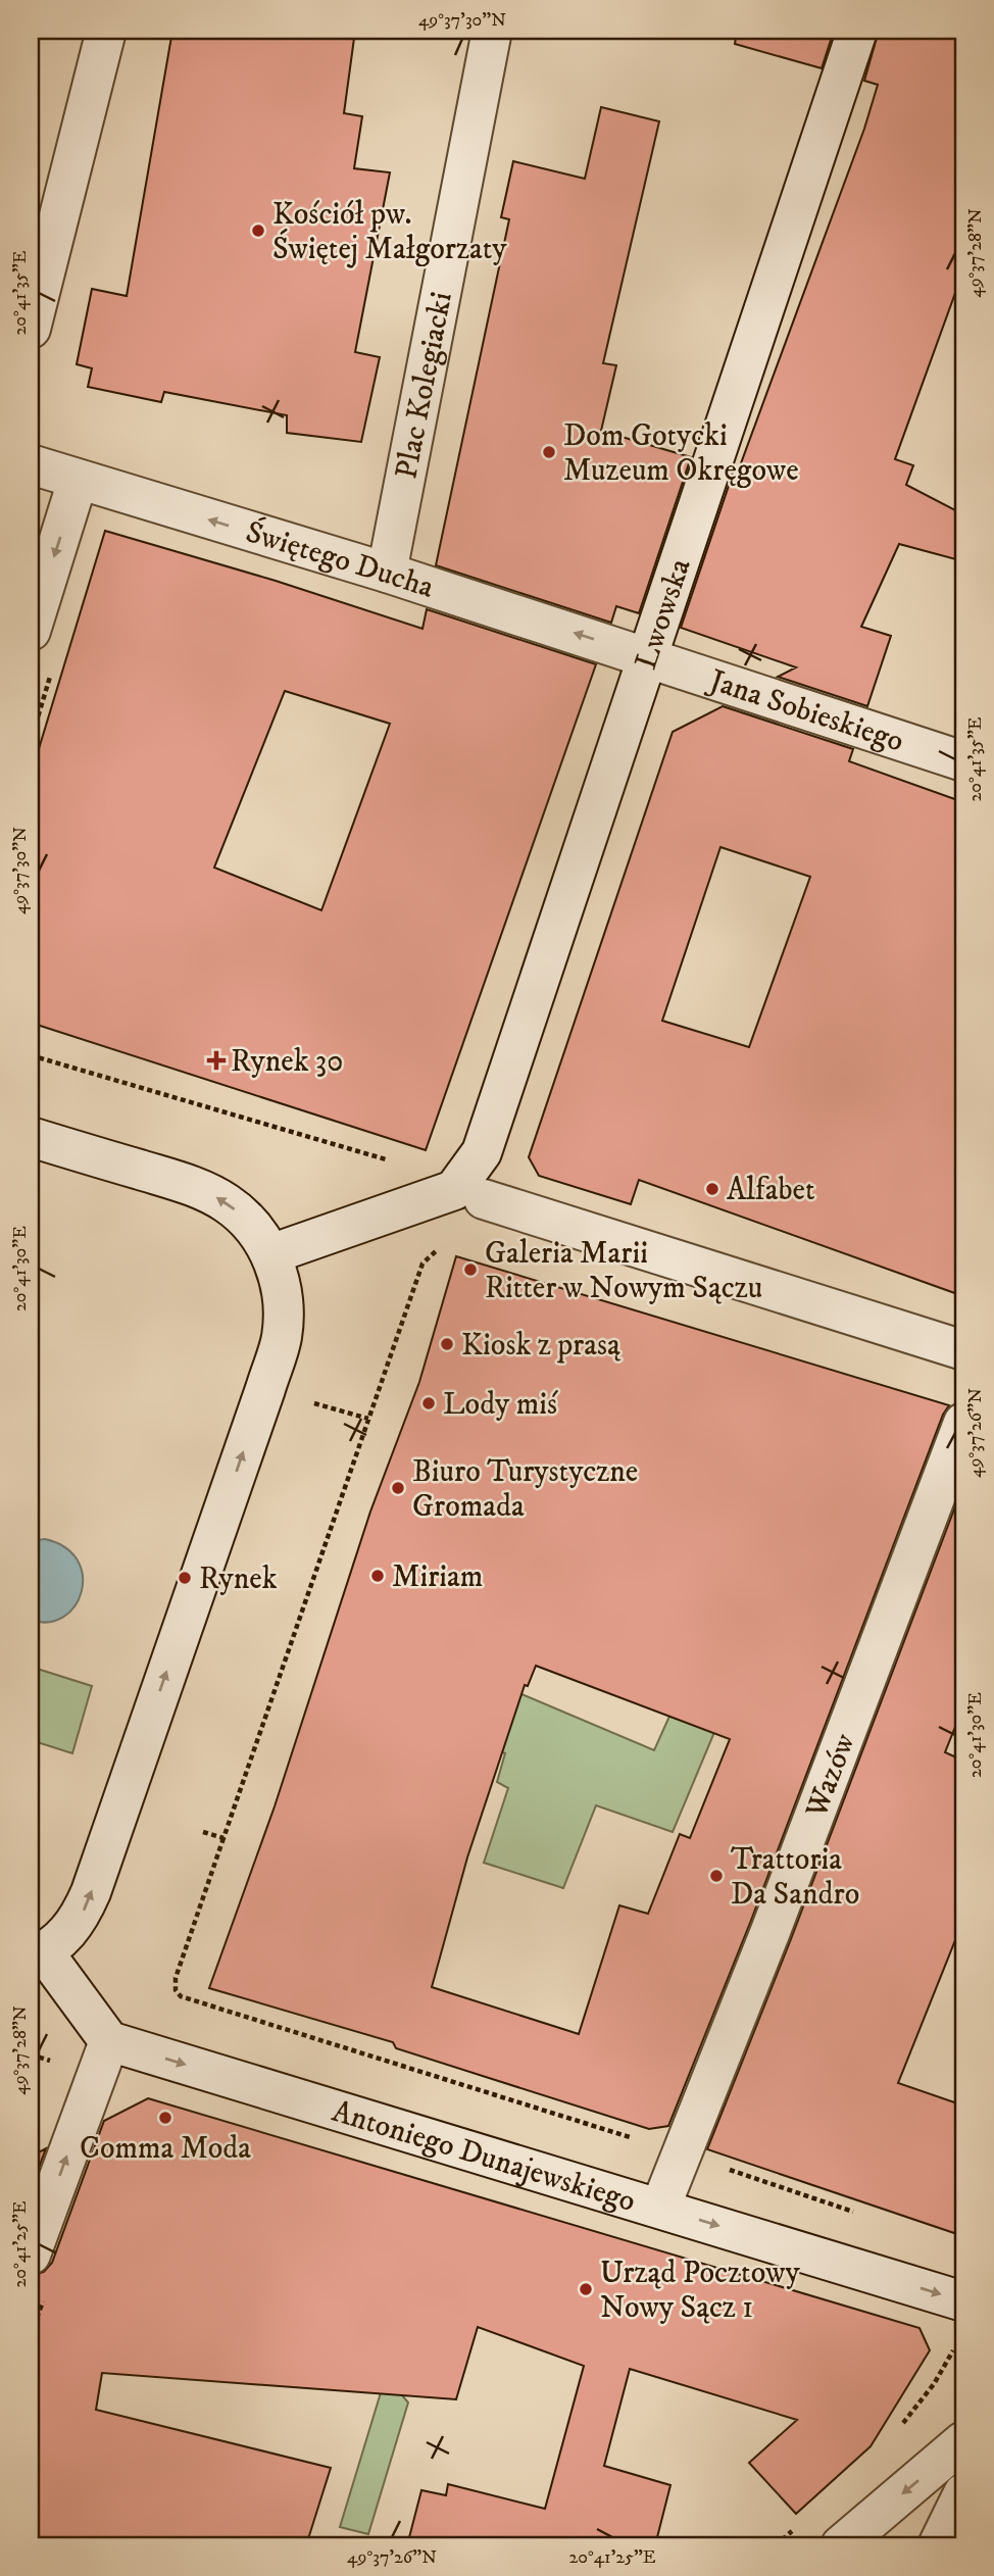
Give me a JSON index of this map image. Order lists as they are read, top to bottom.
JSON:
{
  "streets": {
    "street": [
      "Plac Kolegiacki",
      "Świętego Ducha",
      "Lwowska",
      "Jana Sobieskiego",
      "Wazów",
      "Antoniego Dunajewskiego"
    ]
  },
  "crossings": [
    ["Plac Kolegiacki", "Świętego Ducha"],
    ["Świętego Ducha", "Lwowska"],
    ["Świętego Ducha", "Jana Sobieskiego"],
    ["Lwowska", "Jana Sobieskiego"],
    ["Wazów", "Antoniego Dunajewskiego"]
  ],
  "one_way": ["Świętego Ducha", "Antoniego Dunajewskiego"],
  "places": {
    "other": [
      "Kościół pw. Świętej Małgorzaty",
      "Dom Gotycki Muzeum Okręgowe",
      "Alfabet",
      "Galeria Marii Ritter w Nowym Sączu",
      "Kiosk z prasą",
      "Lody miś",
      "Biuro Turystyczne Gromada",
      "Miriam",
      "Rynek",
      "Trattoria Da Sandro",
      "Comma Moda",
      "Urząd Pocztowy Nowy Sącz 1"
    ],
    "health": ["Rynek 30"]
  },
  "coordinates": [
    "49°37'30\"N",
    "49°37'28\"N",
    "20°41'35\"E",
    "20°41'30\"E",
    "49°37'26\"N",
    "20°41'25\"E"
  ]
}
